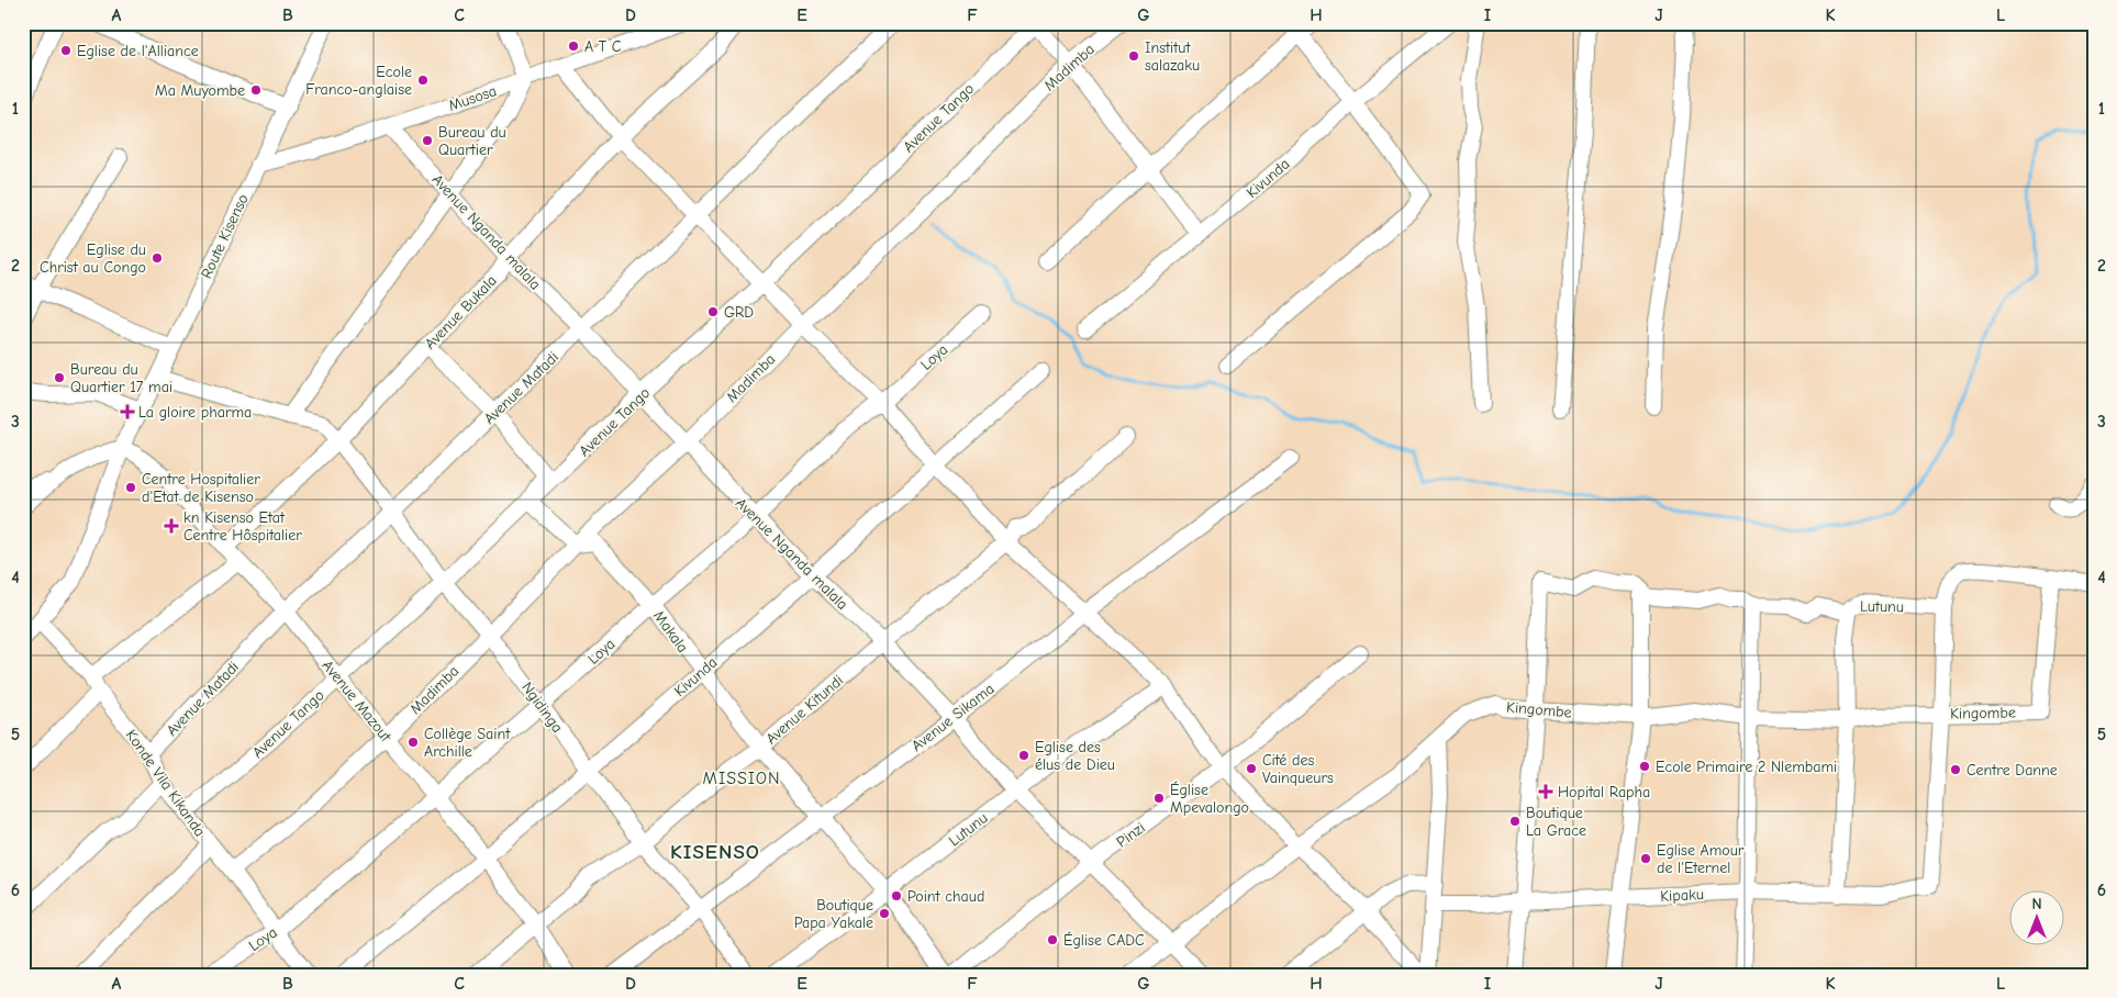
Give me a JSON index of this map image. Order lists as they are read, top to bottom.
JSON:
{
  "streets": {
    "street": [
      "Madimba",
      "Musosa",
      "Avenue Tango",
      "Kivunda",
      "Avenue Nganda malala",
      "Route Kisenso",
      "Avenue Bukala",
      "Loya",
      "Avenue Matadi",
      "Lutunu",
      "Makala",
      "Avenue Mazout",
      "Ngidinga",
      "Avenue Kitundi",
      "Kingombe",
      "Avenue Sikama",
      "Konde Vila Kikanda",
      "Pinzi",
      "Kipaku"
    ]
  },
  "crossings": [
    ["Madimba", "Avenue Nganda malala"],
    ["Madimba", "Makala"],
    ["Madimba", "Avenue Mazout"],
    ["Madimba", "Ngidinga"],
    ["Madimba", "Konde Vila Kikanda"],
    ["Musosa", "Avenue Nganda malala"],
    ["Musosa", "Route Kisenso"],
    ["Avenue Tango", "Avenue Nganda malala"],
    ["Avenue Tango", "Avenue Mazout"],
    ["Avenue Tango", "Ngidinga"],
    ["Avenue Tango", "Konde Vila Kikanda"],
    ["Kivunda", "Avenue Nganda malala"],
    ["Kivunda", "Makala"],
    ["Kivunda", "Avenue Mazout"],
    ["Kivunda", "Ngidinga"],
    ["Avenue Nganda malala", "Avenue Bukala"],
    ["Avenue Nganda malala", "Loya"],
    ["Avenue Nganda malala", "Avenue Matadi"],
    ["Avenue Nganda malala", "Lutunu"],
    ["Avenue Nganda malala", "Avenue Kitundi"],
    ["Avenue Nganda malala", "Kingombe"],
    ["Avenue Nganda malala", "Avenue Sikama"],
    ["Avenue Nganda malala", "Pinzi"],
    ["Route Kisenso", "Avenue Mazout"],
    ["Route Kisenso", "Ngidinga"],
    ["Route Kisenso", "Konde Vila Kikanda"],
    ["Avenue Bukala", "Avenue Mazout"],
    ["Avenue Bukala", "Ngidinga"],
    ["Loya", "Makala"],
    ["Loya", "Avenue Mazout"],
    ["Loya", "Ngidinga"],
    ["Loya", "Konde Vila Kikanda"],
    ["Avenue Matadi", "Avenue Mazout"],
    ["Avenue Matadi", "Ngidinga"],
    ["Avenue Matadi", "Konde Vila Kikanda"],
    ["Lutunu", "Makala"],
    ["Makala", "Avenue Kitundi"],
    ["Makala", "Avenue Sikama"],
    ["Avenue Mazout", "Avenue Kitundi"],
    ["Ngidinga", "Avenue Kitundi"],
    ["Ngidinga", "Avenue Sikama"],
    ["Kingombe", "Kipaku"]
  ],
  "districts": ["MISSION", "KISENSO"],
  "places": {
    "other": [
      "A T C",
      "Eglise de l'Alliance",
      "Institut salazaku",
      "Ecole Franco-anglaise",
      "Ma Muyombe",
      "Bureau du Quartier",
      "Eglise du Christ au Congo",
      "GRD",
      "Bureau du Quartier 17 mai",
      "Centre Hospitalier d'Etat de Kisenso",
      "Collège Saint Archille",
      "Eglise des élus de Dieu",
      "Ecole Primaire 2 Nlembami",
      "Cité des Vainqueurs",
      "Centre Danne",
      "Église Mpevalongo",
      "Boutique La Grace",
      "Eglise Amour de l'Eternel",
      "Point chaud",
      "Boutique Papa Yakale",
      "Église CADC"
    ],
    "health": ["La gloire pharma", "kn Kisenso Etat Centre Hôspitalier", "Hopital Rapha"]
  },
  "north": "top",
  "grid": {
    "columns": [
      "A",
      "B",
      "C",
      "D",
      "E",
      "F",
      "G",
      "H",
      "I",
      "J",
      "K",
      "L"
    ],
    "rows": [
      "1",
      "2",
      "3",
      "4",
      "5",
      "6"
    ]
  }
}
